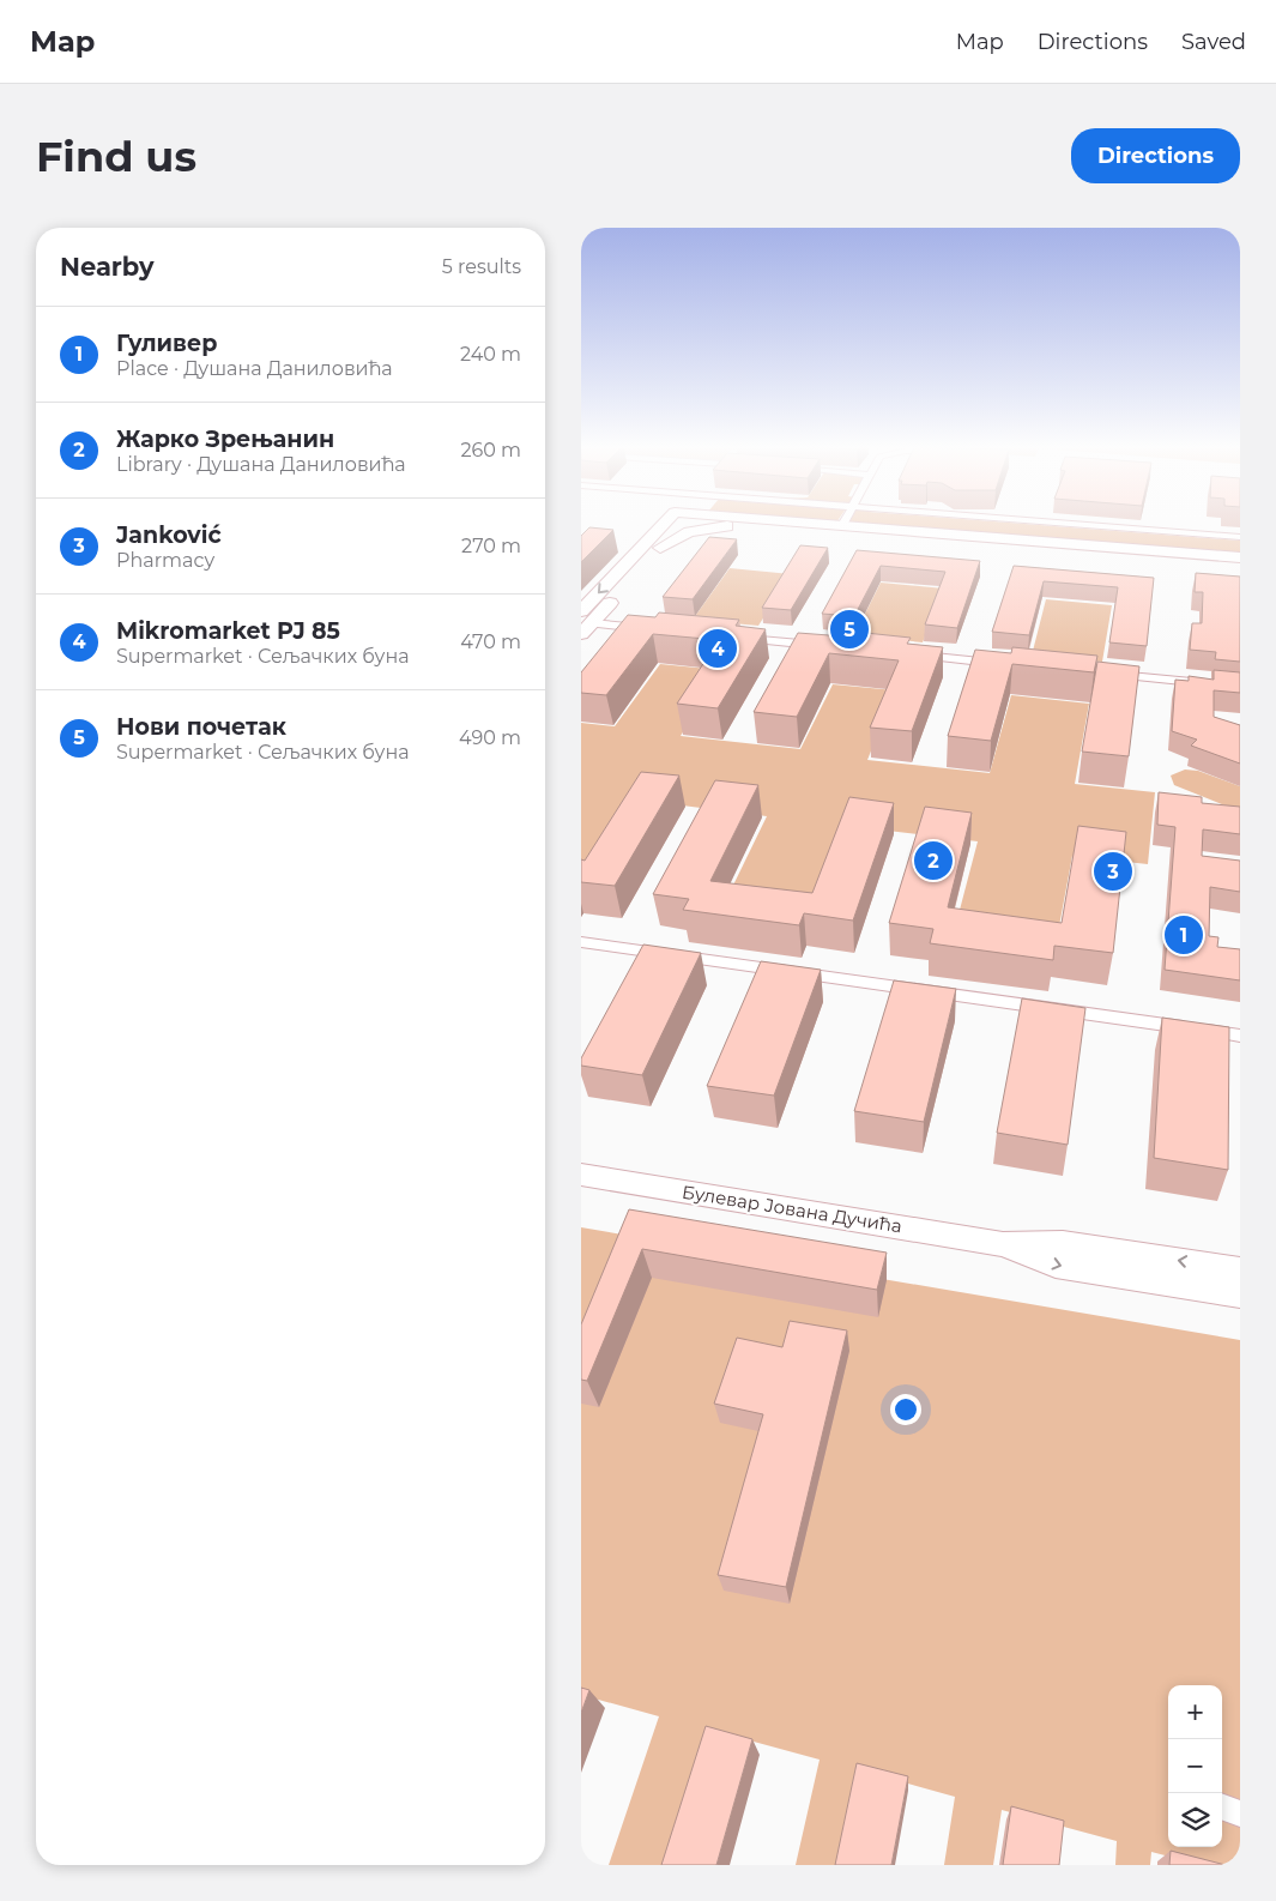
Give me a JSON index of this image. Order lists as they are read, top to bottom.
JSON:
{
  "streets": {
    "street": ["Булевар Јована Дучића"]
  },
  "page": {
    "header": "Map",
    "nav": ["Map", "Directions", "Saved"],
    "buttons": "Directions",
    "title": "Find us",
    "heading": ["Nearby", "5 results"],
    "list": [
      {
        "mark": "1",
        "name": "Гуливер",
        "note": "Place · Душана Даниловића",
        "value": "240 m"
      },
      {
        "mark": "2",
        "name": "Жарко Зрењанин",
        "note": "Library · Душана Даниловића",
        "value": "260 m"
      },
      {
        "mark": "3",
        "name": "Janković",
        "note": "Pharmacy",
        "value": "270 m"
      },
      {
        "mark": "4",
        "name": "Mikromarket PJ 85",
        "note": "Supermarket · Сељачких буна",
        "value": "470 m"
      },
      {
        "mark": "5",
        "name": "Нови почетак",
        "note": "Supermarket · Сељачких буна",
        "value": "490 m"
      }
    ],
    "pins": [
      "5",
      "4",
      "2",
      "3",
      "1"
    ],
    "map_buttons": ["+", "−"]
  }
}
